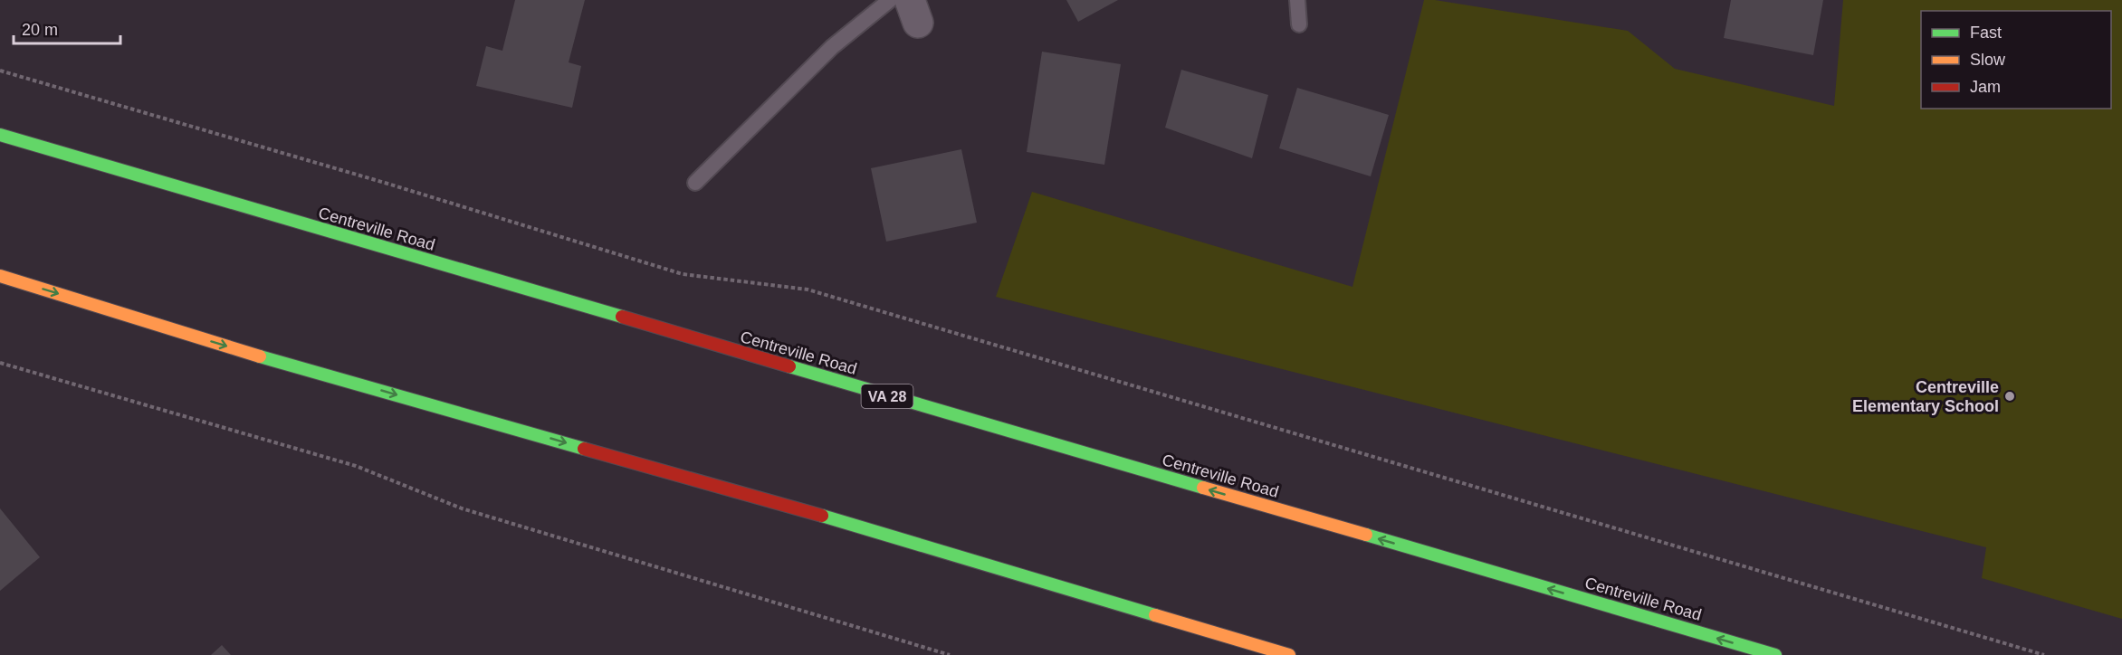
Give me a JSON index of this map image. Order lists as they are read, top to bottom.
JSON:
{
  "streets": {
    "highway": ["Centreville Road", "VA 28"]
  },
  "one_way": ["Centreville Road"],
  "places": ["Centreville Elementary School"],
  "legend": ["Fast", "Slow", "Jam"],
  "scale_bar": "20 m"
}
